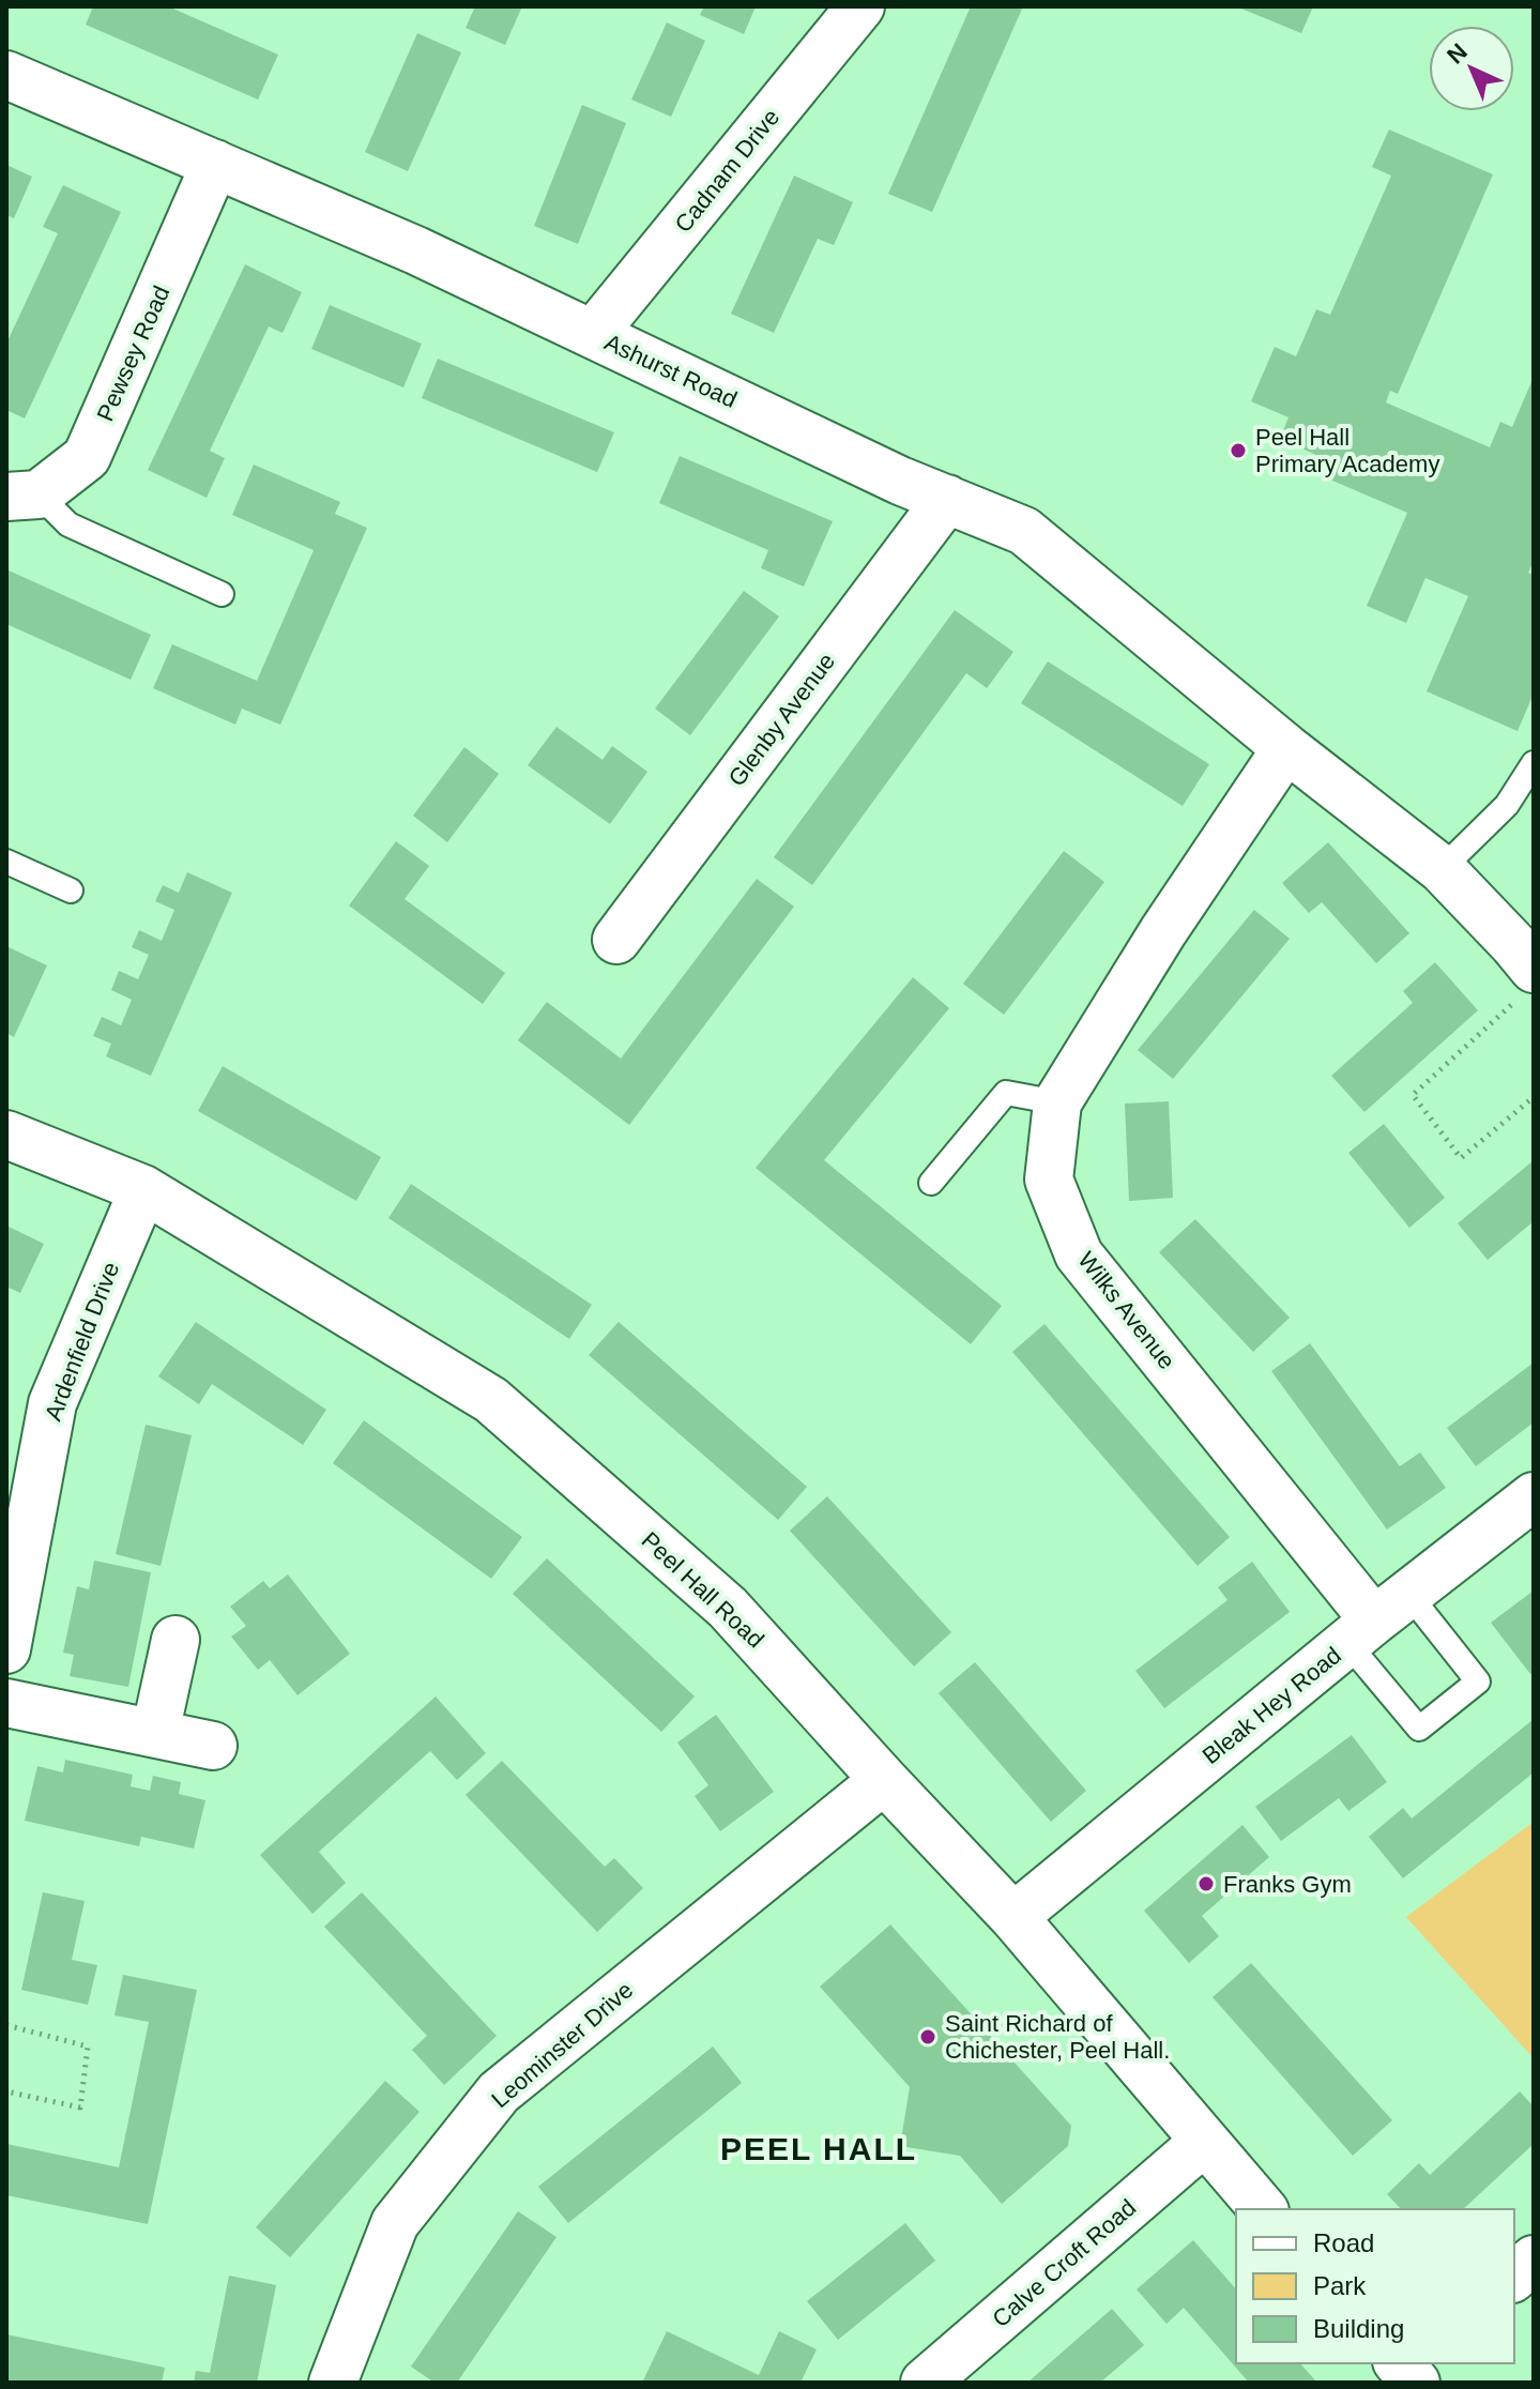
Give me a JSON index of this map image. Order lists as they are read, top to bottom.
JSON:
{
  "streets": {
    "street": [
      "Cadnam Drive",
      "Pewsey Road",
      "Ashurst Road",
      "Glenby Avenue",
      "Wilks Avenue",
      "Ardenfield Drive",
      "Peel Hall Road",
      "Bleak Hey Road",
      "Leominster Drive",
      "Calve Croft Road"
    ]
  },
  "crossings": [
    ["Cadnam Drive", "Ashurst Road"],
    ["Pewsey Road", "Ashurst Road"],
    ["Ashurst Road", "Glenby Avenue"],
    ["Ashurst Road", "Wilks Avenue"],
    ["Wilks Avenue", "Bleak Hey Road"],
    ["Ardenfield Drive", "Peel Hall Road"],
    ["Peel Hall Road", "Bleak Hey Road"],
    ["Peel Hall Road", "Leominster Drive"],
    ["Peel Hall Road", "Calve Croft Road"]
  ],
  "districts": ["PEEL HALL"],
  "places": ["Peel Hall Primary Academy", "Franks Gym", "Saint Richard of Chichester, Peel Hall."],
  "legend": ["Road", "Park", "Building"],
  "north": "top left"
}
